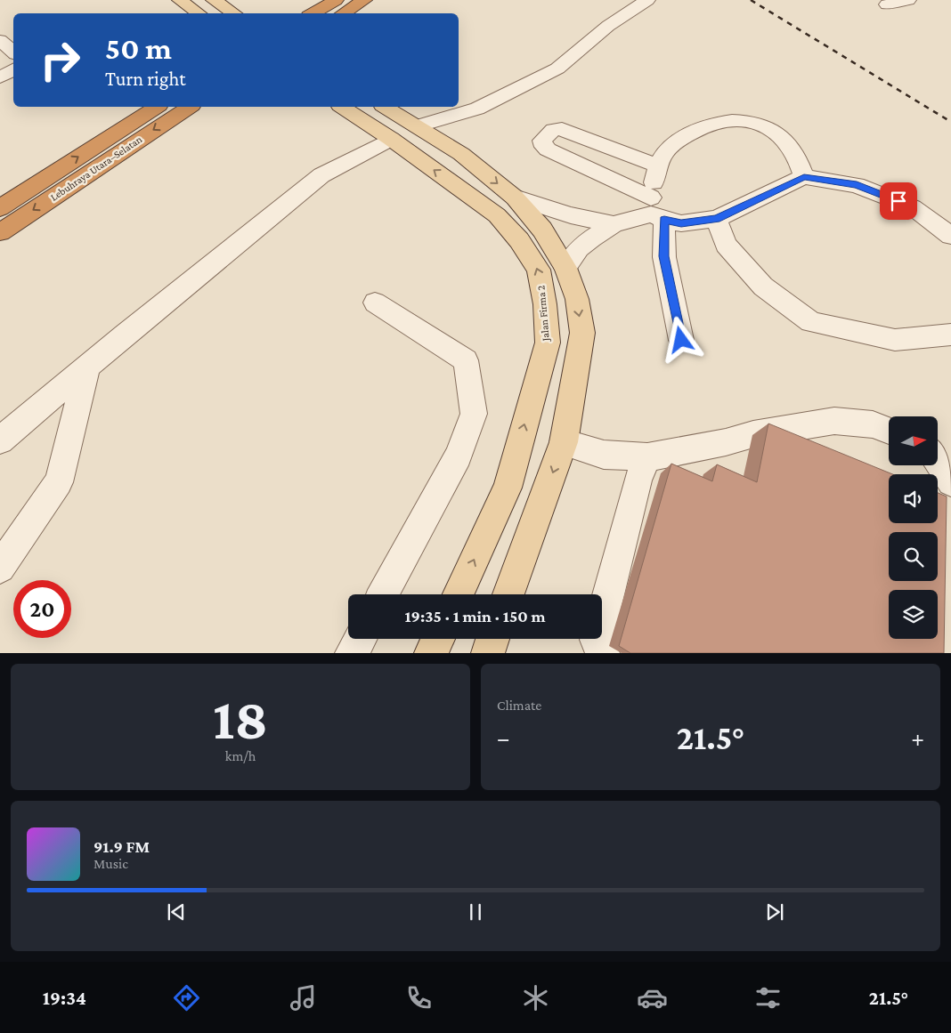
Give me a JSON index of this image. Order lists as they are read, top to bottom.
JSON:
{
  "streets": {
    "highway": ["Lebuhraya Utara–Selatan"],
    "main road": ["Jalan Firma 2"]
  },
  "north": "right",
  "page": {
    "turn": ["50 m", "Turn right"],
    "limit": "20",
    "trip": "19:35 · 1 min · 150 m",
    "tile": [
      ["18", "km/h"],
      "Climate"
    ],
    "heat": ["−", "21.5°", "+"],
    "song": ["91.9 FM", "Music"],
    "tabs": ["19:34", "21.5°"]
  }
}
